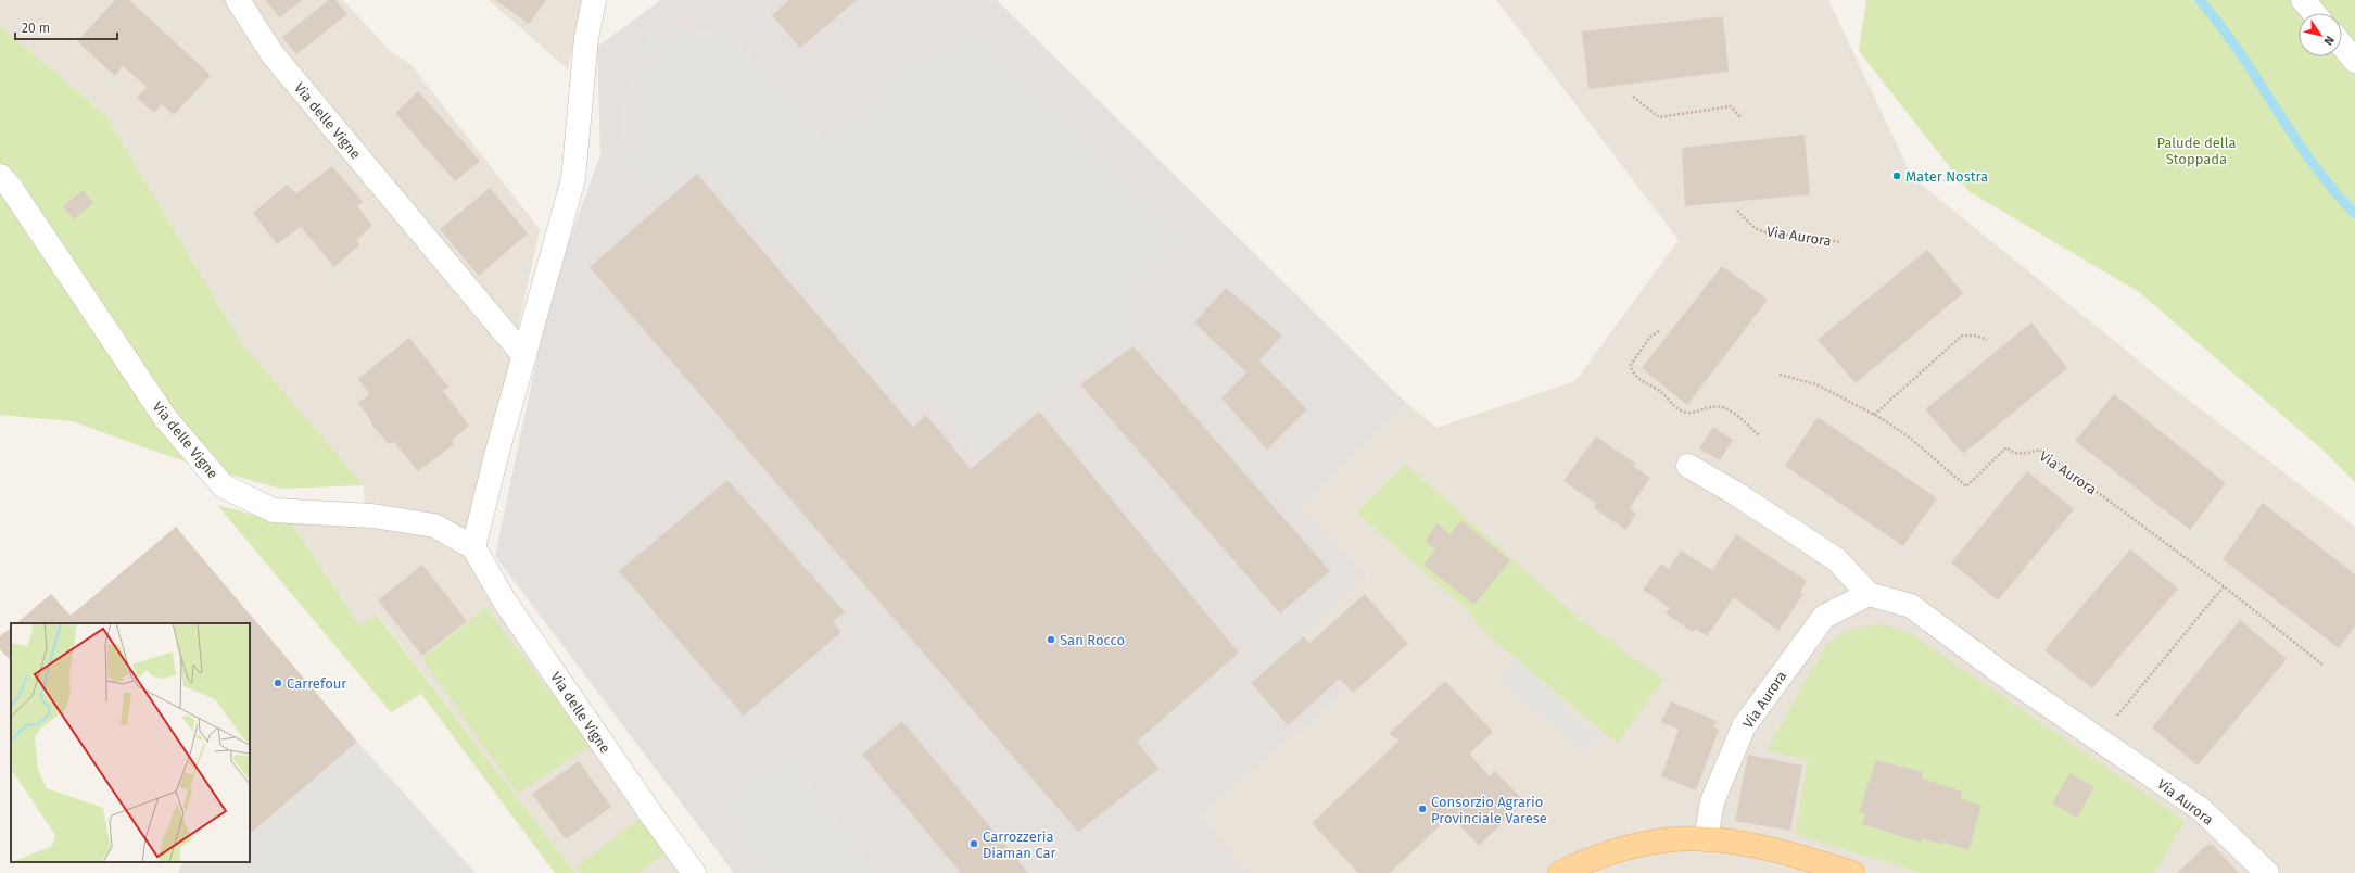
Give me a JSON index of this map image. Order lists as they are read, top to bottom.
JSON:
{
  "streets": {
    "street": ["Via delle Vigne", "Via Aurora"]
  },
  "parks": ["Palude della Stoppada"],
  "places": [
    "Mater Nostra",
    "San Rocco",
    "Carrefour",
    "Consorzio Agrario Provinciale Varese",
    "Carrozzeria Diaman Car"
  ],
  "scale_bar": "20 m",
  "north": "bottom right"
}
